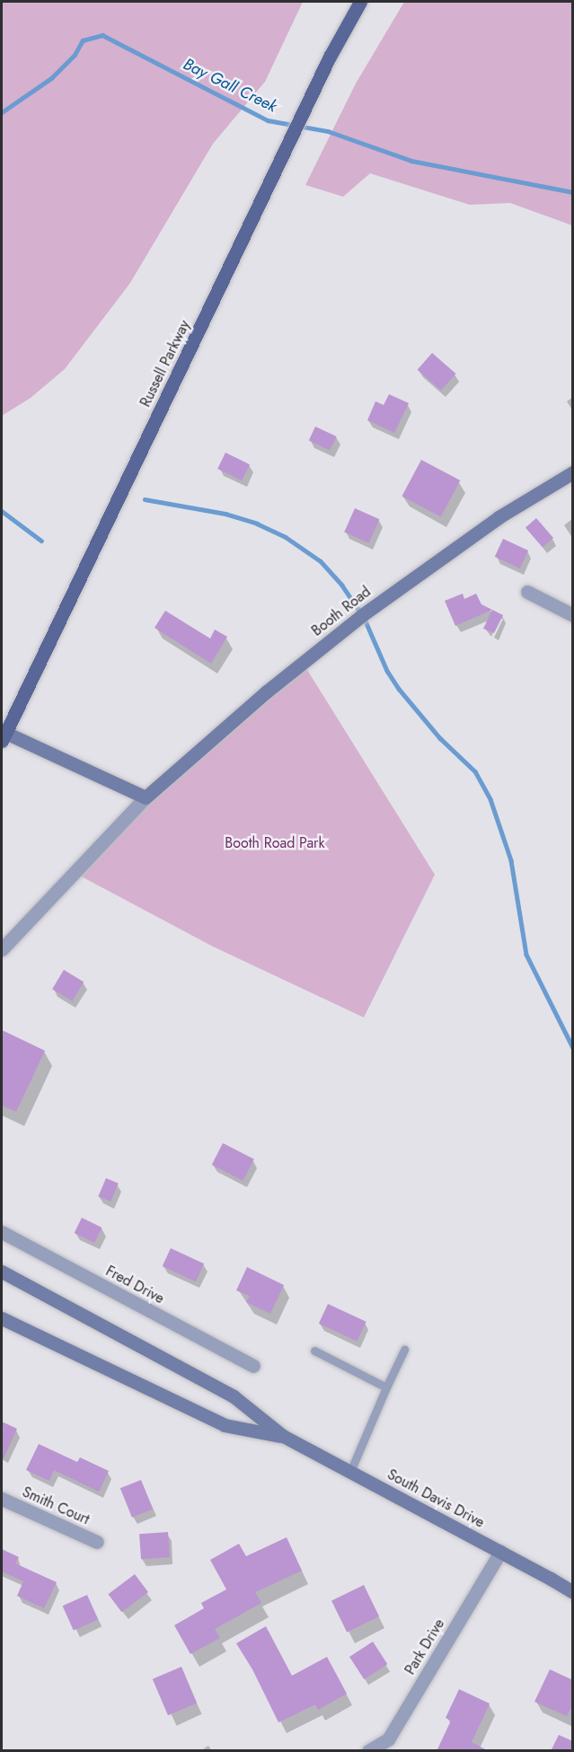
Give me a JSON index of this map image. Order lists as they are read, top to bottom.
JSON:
{
  "streets": {
    "main road": ["Russell Parkway"],
    "street": [
      "Booth Road",
      "Fred Drive",
      "South Davis Drive",
      "Smith Court",
      "Park Drive"
    ]
  },
  "crossings": [
    ["South Davis Drive", "Park Drive"]
  ],
  "water": ["Bay Gall Creek"],
  "parks": ["Booth Road Park"]
}
